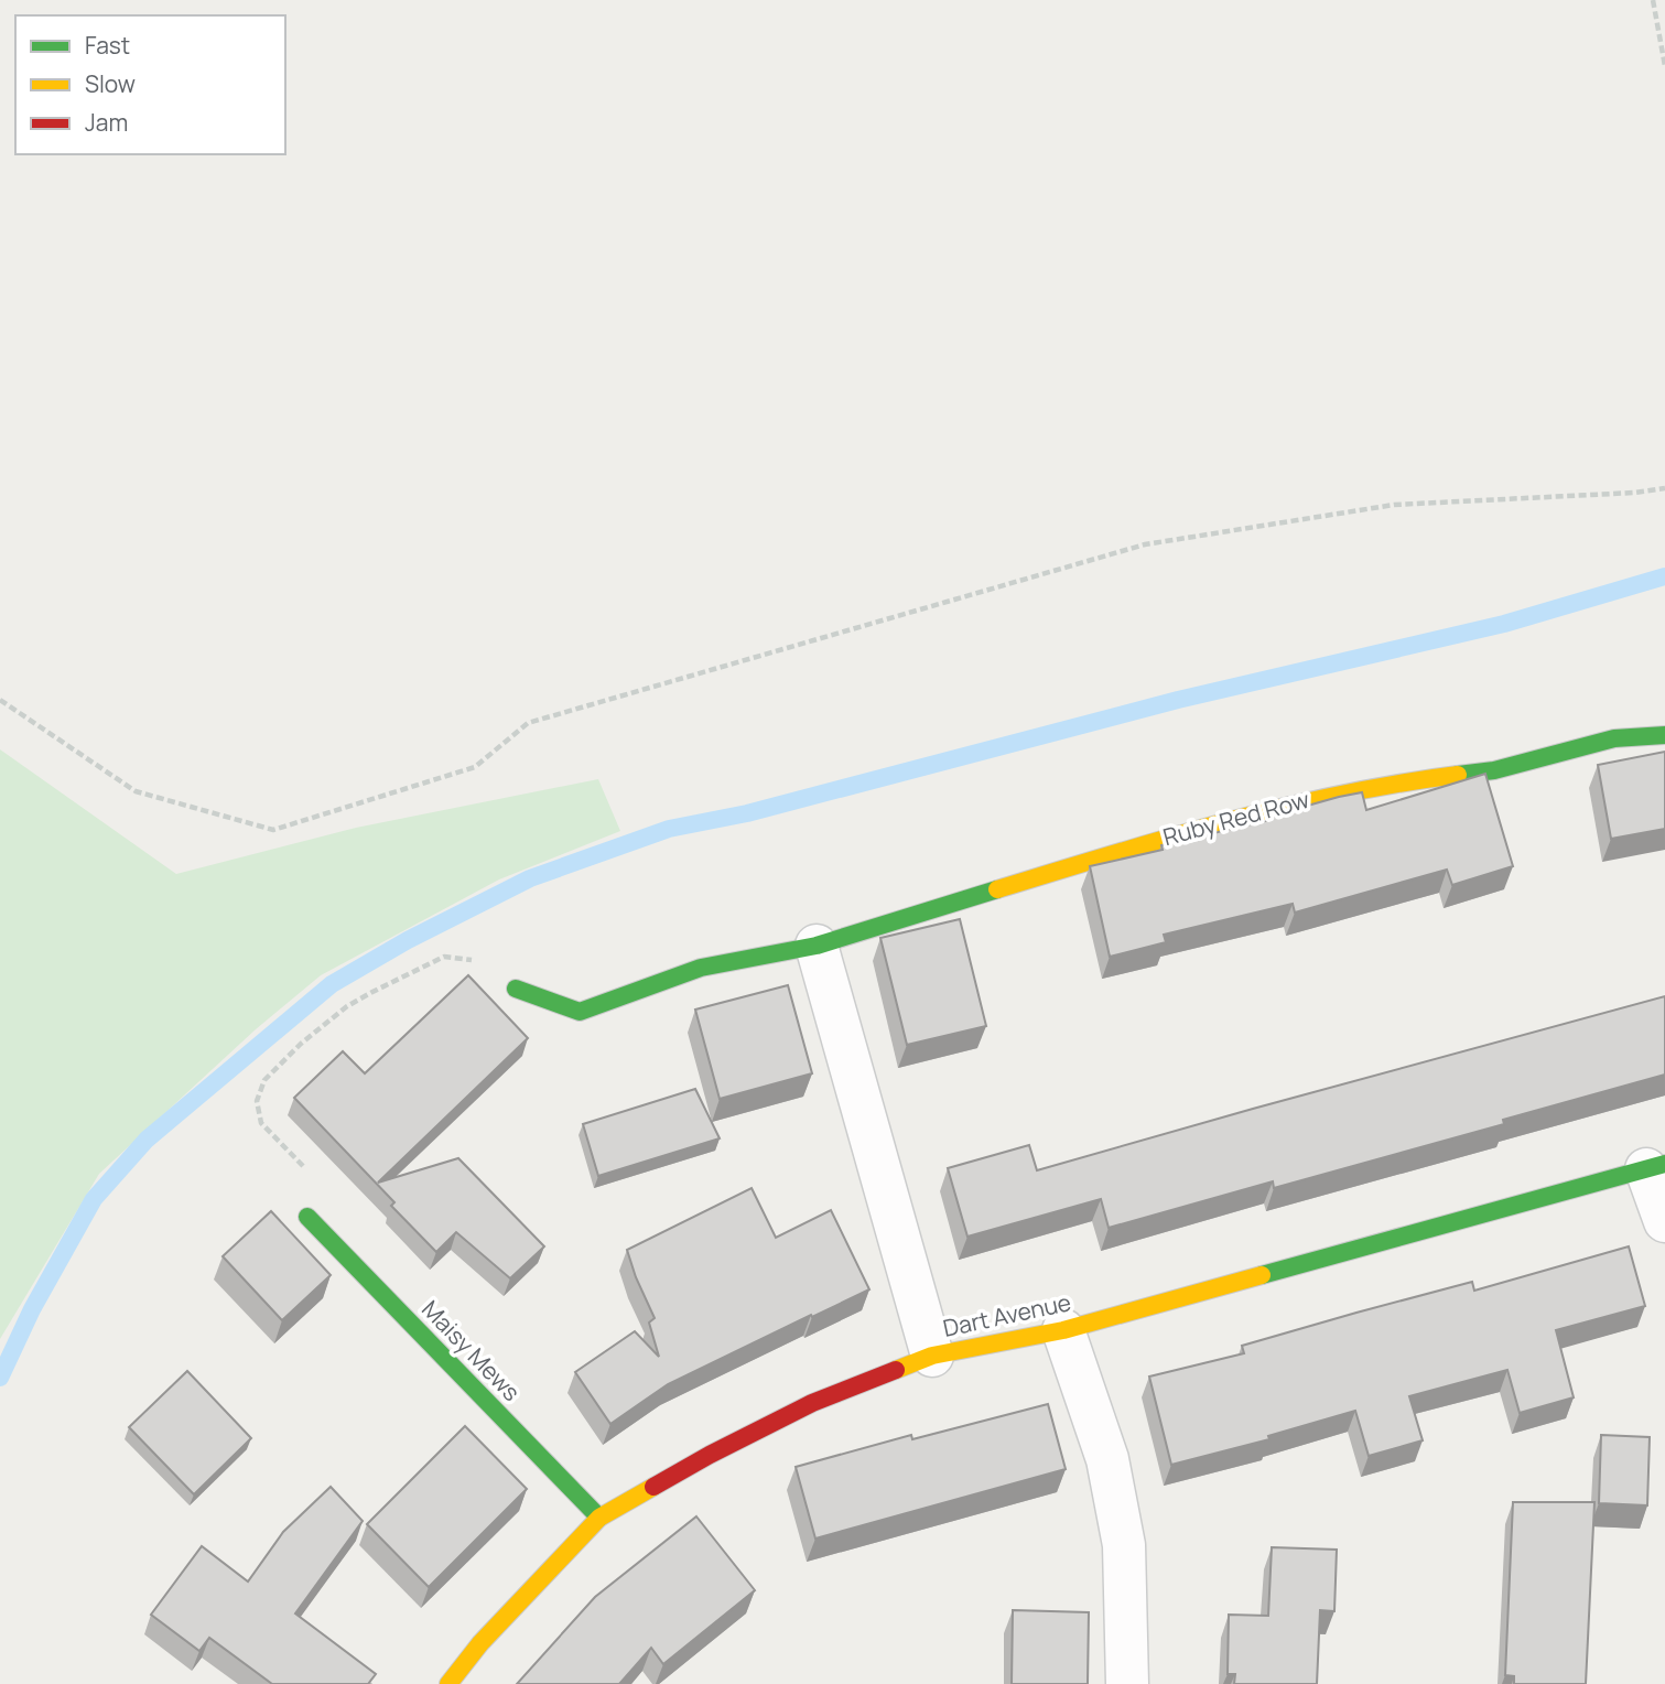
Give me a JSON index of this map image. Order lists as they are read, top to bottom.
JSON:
{
  "streets": {
    "street": ["Ruby Red Row", "Dart Avenue", "Maisy Mews"]
  },
  "crossings": [
    ["Dart Avenue", "Maisy Mews"]
  ],
  "legend": ["Fast", "Slow", "Jam"]
}
